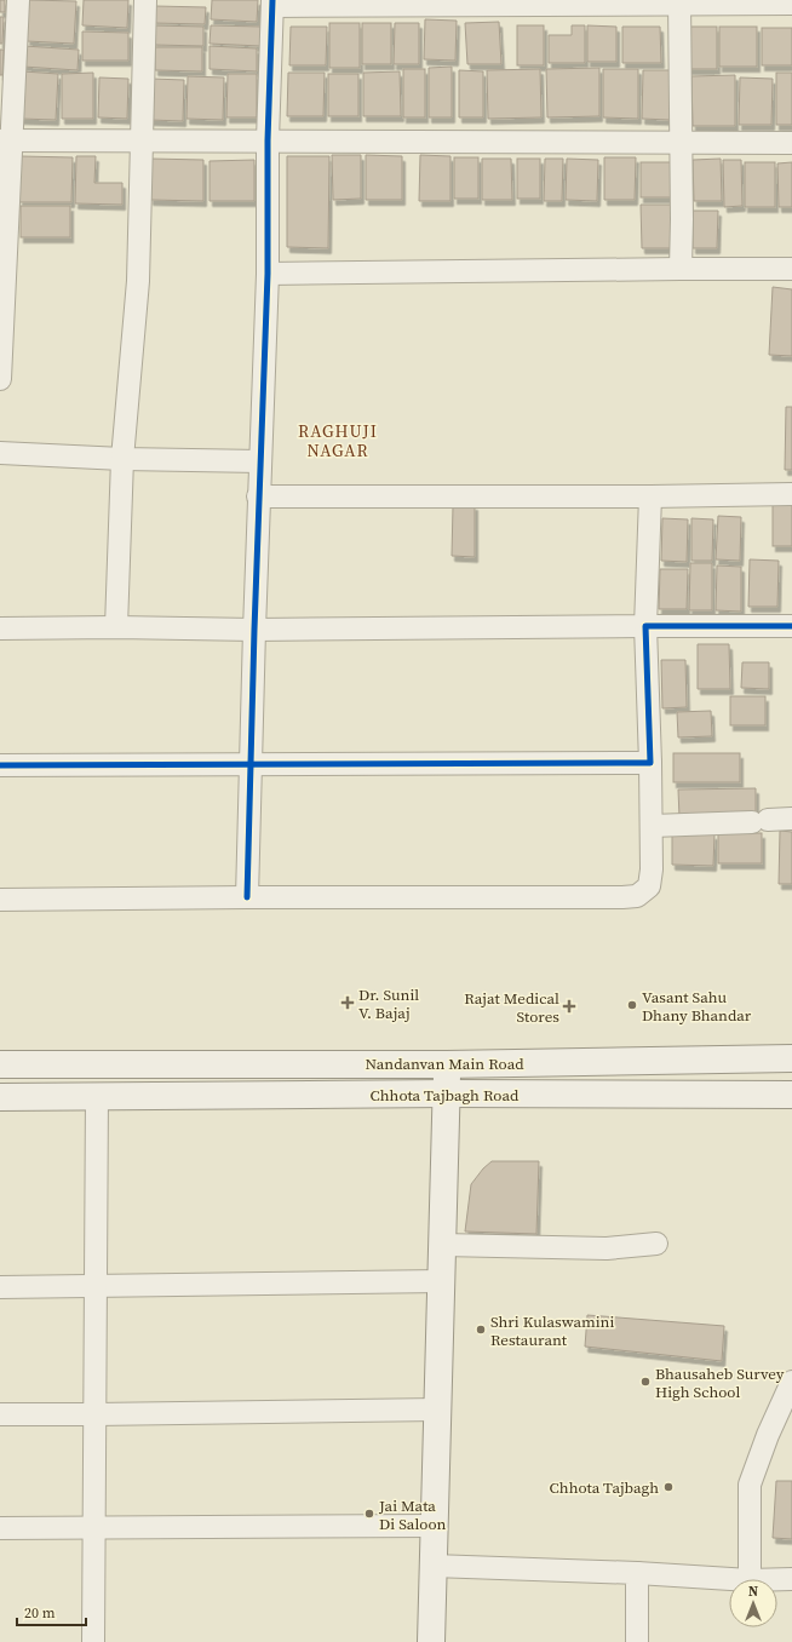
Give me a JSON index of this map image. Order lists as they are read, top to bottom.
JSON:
{
  "streets": {
    "main road": ["Nandanvan Main Road", "Chhota Tajbagh Road"]
  },
  "districts": ["RAGHUJI NAGAR"],
  "places": {
    "health": ["Dr. Sunil V. Bajaj", "Rajat Medical Stores"],
    "other": [
      "Vasant Sahu Dhany Bhandar",
      "Shri Kulaswamini Restaurant",
      "Bhausaheb Survey High School",
      "Chhota Tajbagh",
      "Jai Mata Di Saloon"
    ]
  },
  "scale_bar": "20 m",
  "north": "top"
}
